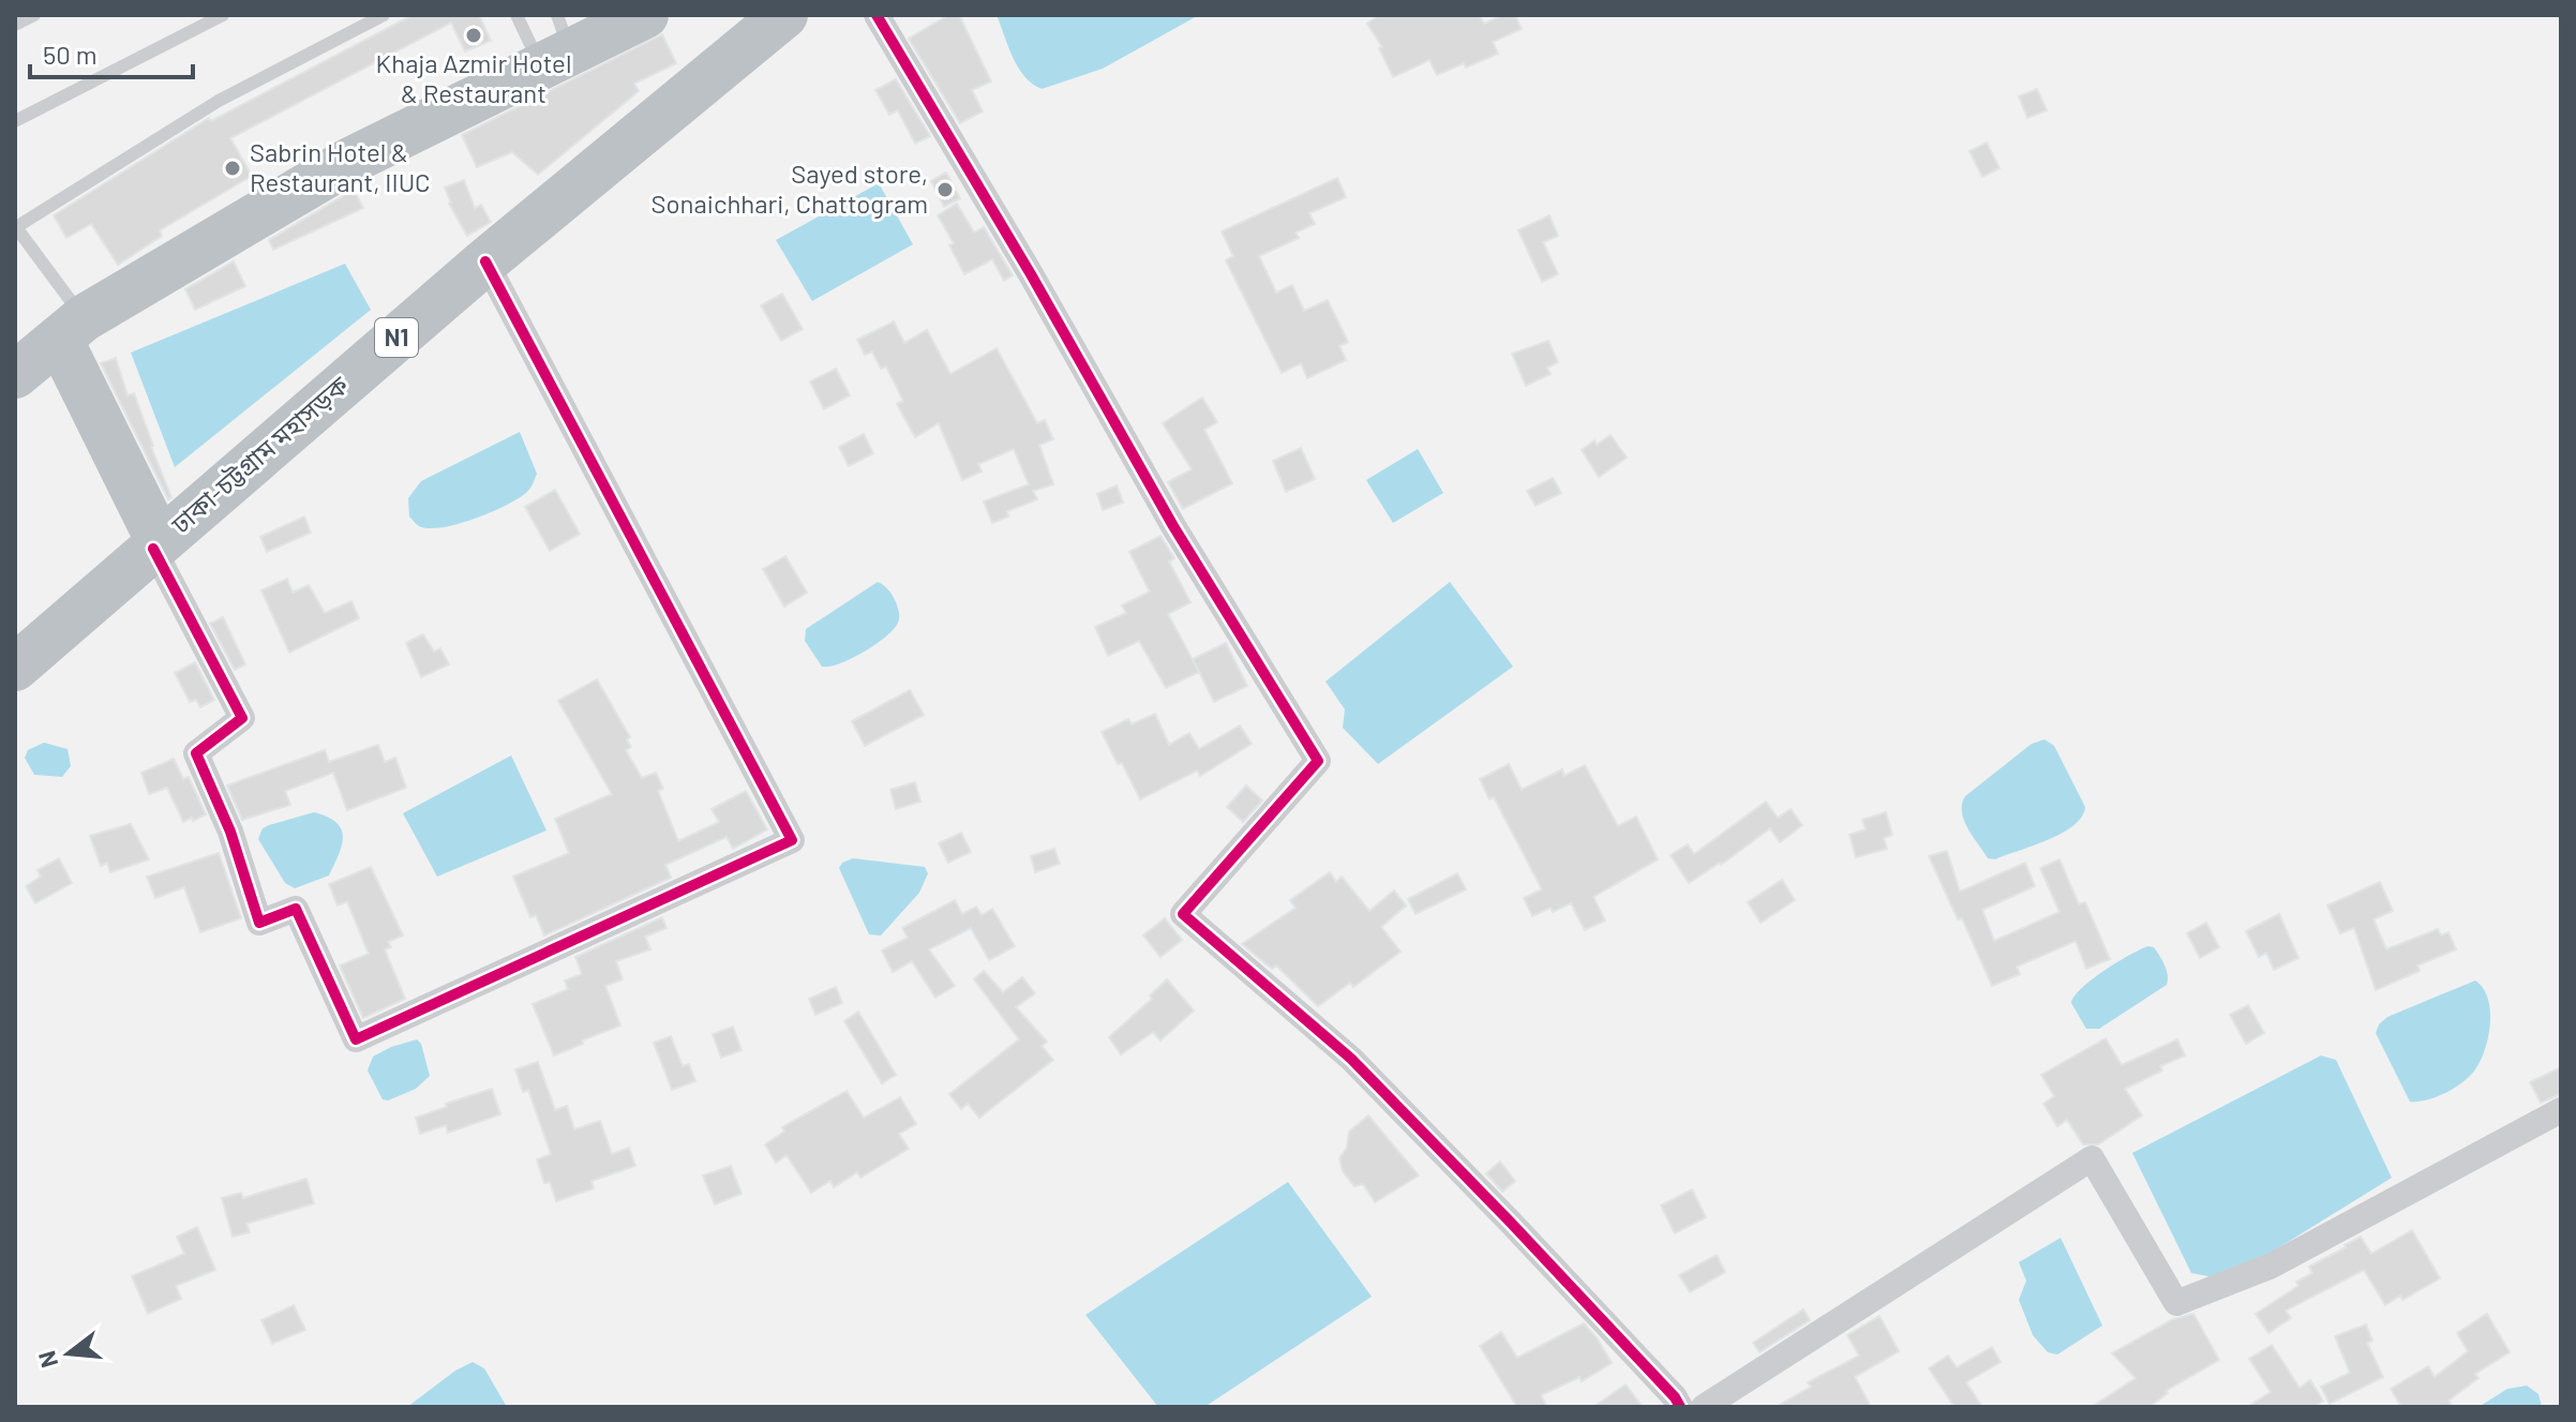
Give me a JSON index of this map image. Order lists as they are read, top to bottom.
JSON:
{
  "streets": {
    "highway": ["N1", "ঢাকা-চট্টগ্রাম মহাসড়ক"]
  },
  "places": ["Khaja Azmir Hotel & Restaurant", "Sabrin Hotel & Restaurant, IIUC", "Sayed store, Sonaichhari, Chattogram"],
  "scale_bar": "50 m",
  "north": "left"
}
